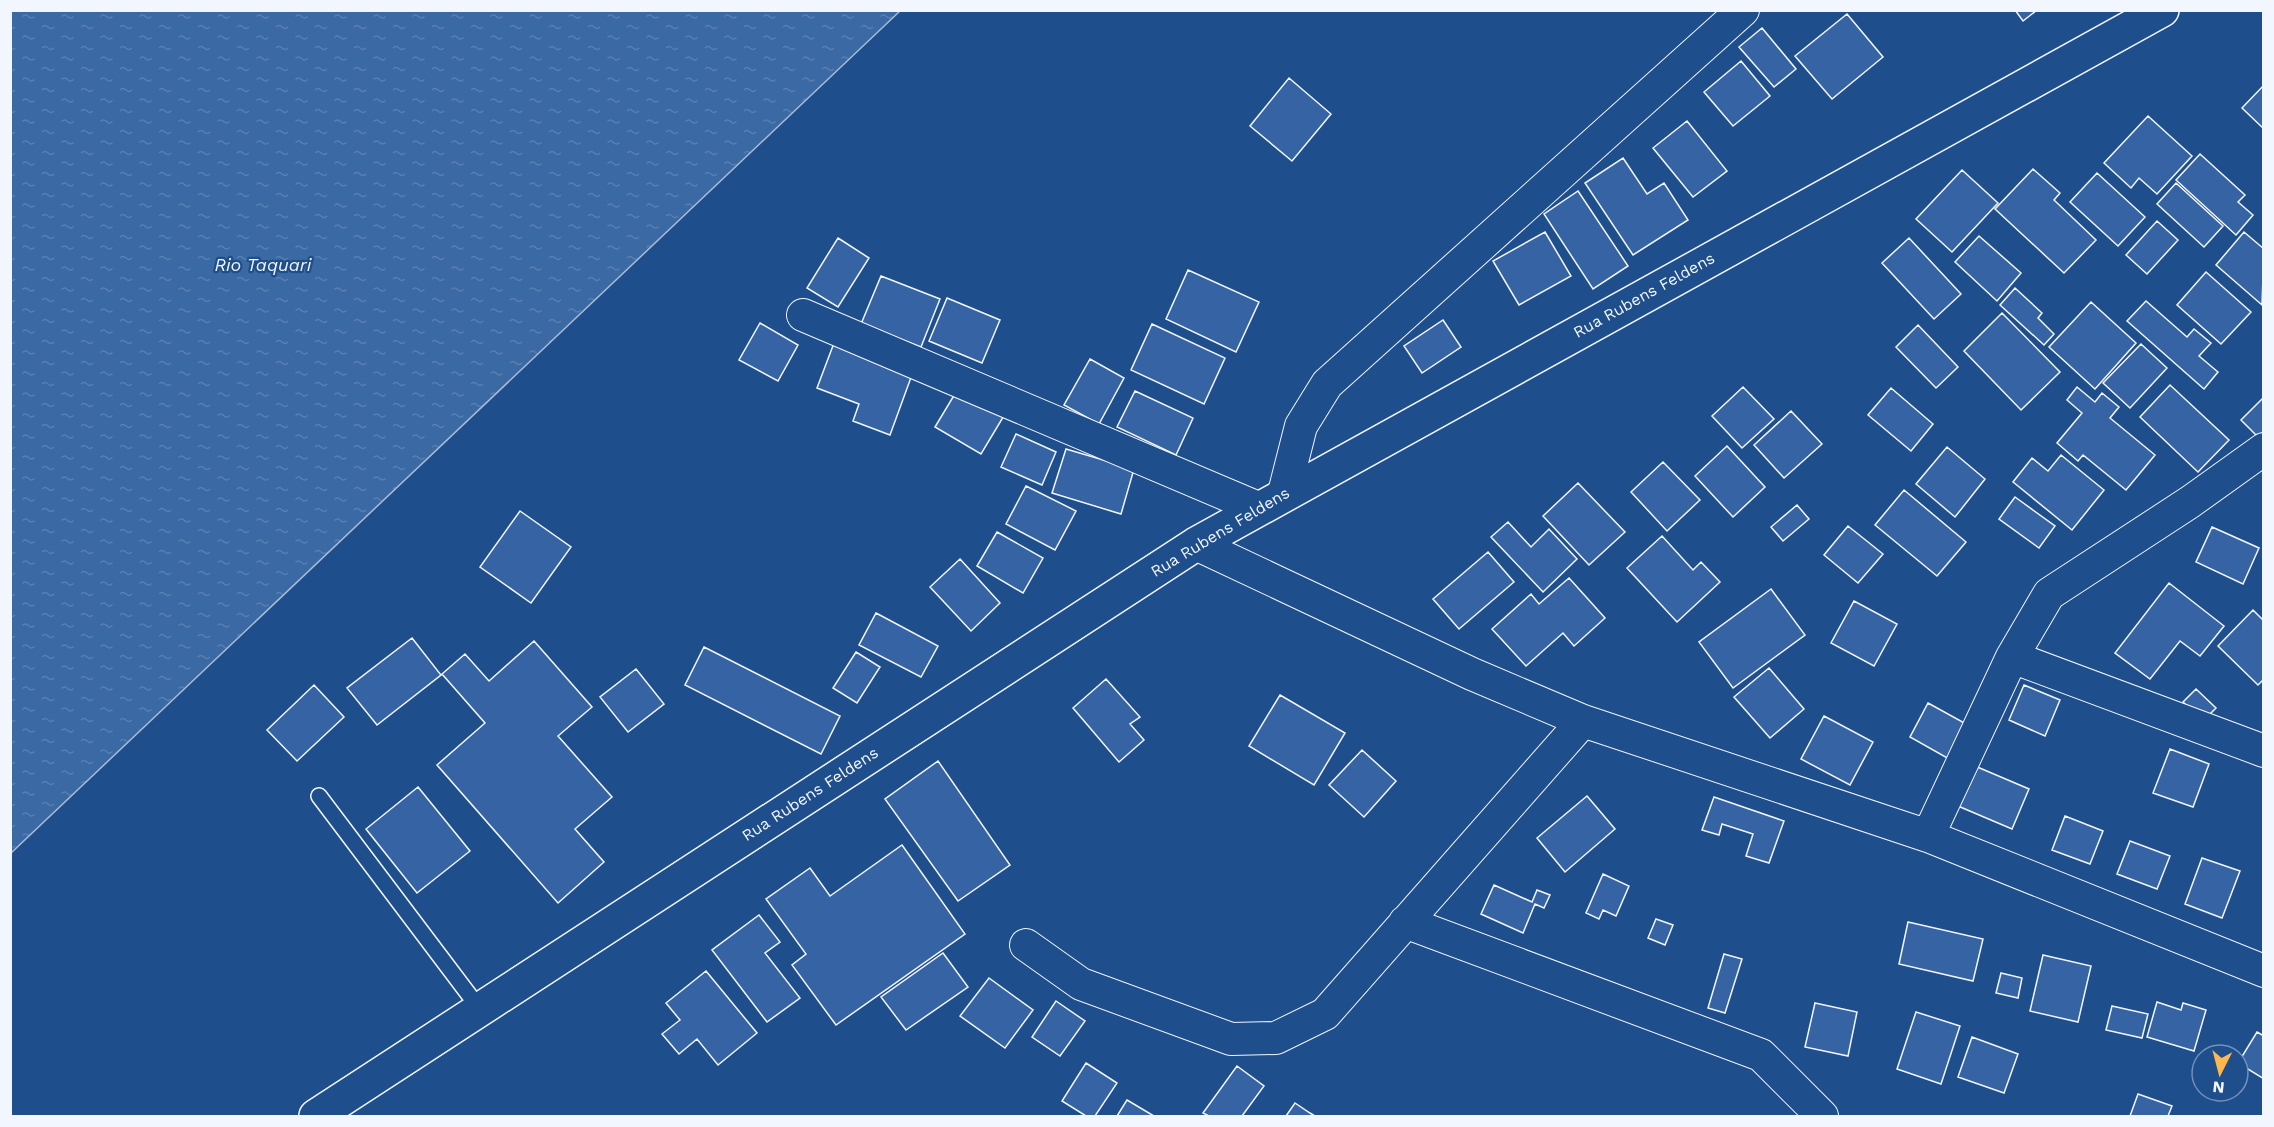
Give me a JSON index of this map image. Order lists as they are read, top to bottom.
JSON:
{
  "streets": {
    "main road": ["Rua Rubens Feldens"]
  },
  "water": ["Rio Taquari"],
  "north": "bottom"
}
